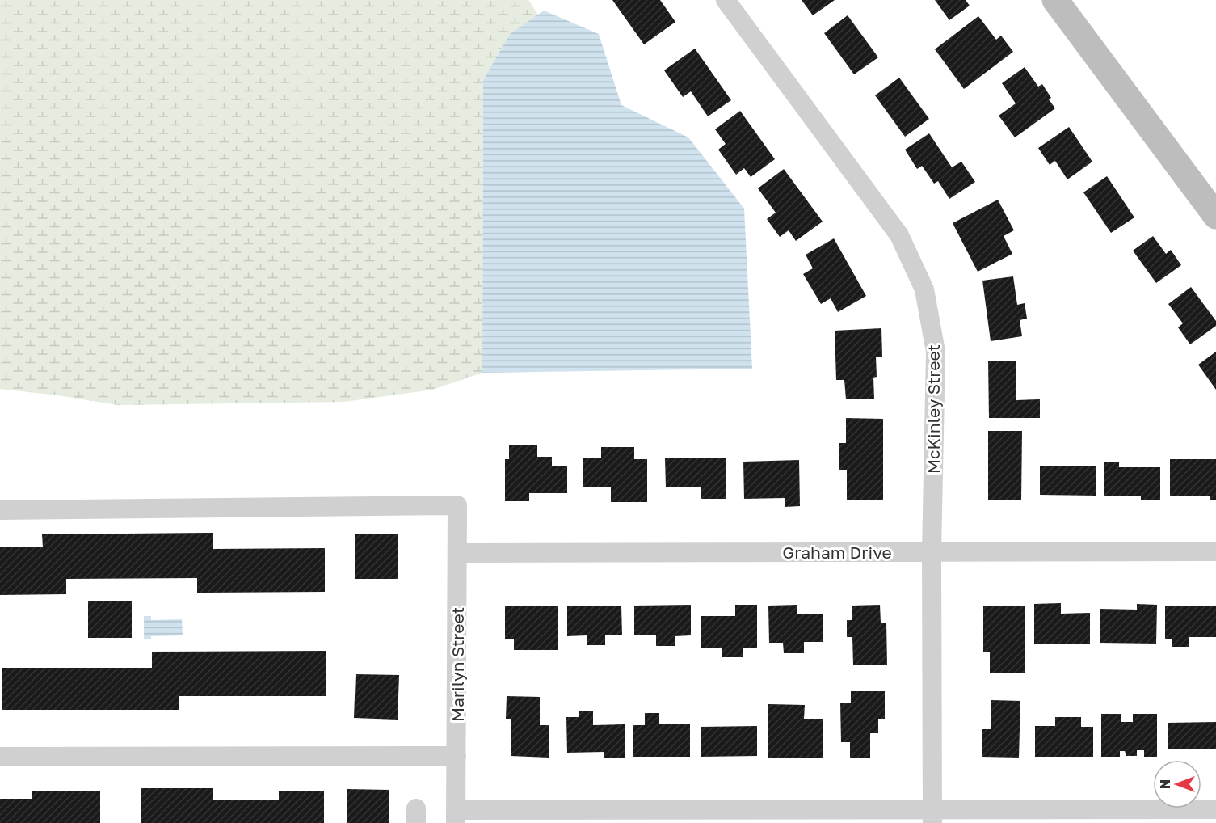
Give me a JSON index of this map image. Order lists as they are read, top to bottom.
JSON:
{
  "streets": {
    "street": ["McKinley Street", "Graham Drive", "Marilyn Street"]
  },
  "crossings": [
    ["McKinley Street", "Graham Drive"],
    ["Graham Drive", "Marilyn Street"]
  ],
  "north": "left"
}
